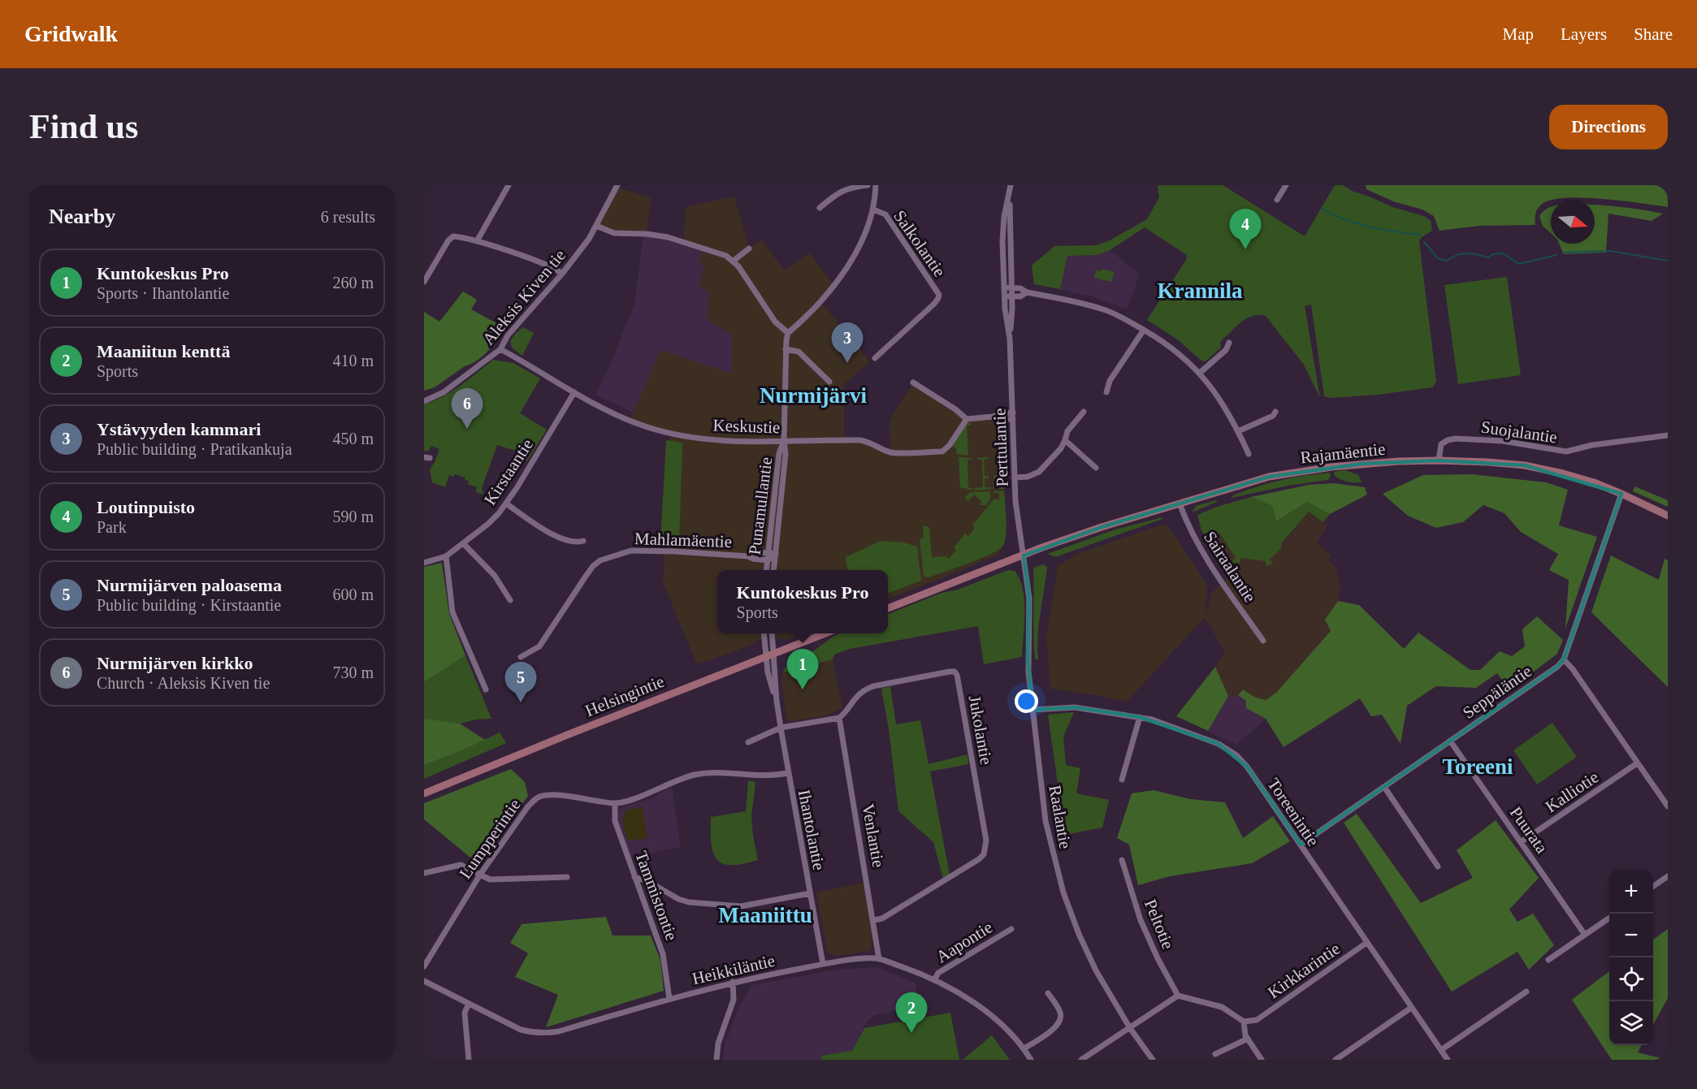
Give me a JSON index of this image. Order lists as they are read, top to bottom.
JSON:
{
  "streets": {
    "main road": ["Rajamäentie", "Helsingintie"],
    "street": [
      "Salkolantie",
      "Aleksis Kiven tie",
      "Keskustie",
      "Suojalantie",
      "Perttulantie",
      "Kirstaantie",
      "Punamullantie",
      "Mahlamäentie",
      "Sairaalantie",
      "Seppäläntie",
      "Jukolantie",
      "Kalliotie",
      "Toreenintie",
      "Raalantie",
      "Ihantolantie",
      "Puurata",
      "Venlantie",
      "Lumpperintie",
      "Tammistontie",
      "Peltotie",
      "Aapontie",
      "Heikkiläntie",
      "Kirkkarintie"
    ]
  },
  "crossings": [
    ["Aleksis Kiven tie", "Keskustie"],
    ["Keskustie", "Kirstaantie"],
    ["Keskustie", "Punamullantie"],
    ["Suojalantie", "Rajamäentie"],
    ["Perttulantie", "Rajamäentie"],
    ["Perttulantie", "Raalantie"],
    ["Rajamäentie", "Sairaalantie"],
    ["Rajamäentie", "Raalantie"],
    ["Punamullantie", "Mahlamäentie"],
    ["Seppäläntie", "Toreenintie"],
    ["Seppäläntie", "Puurata"],
    ["Helsingintie", "Ihantolantie"],
    ["Jukolantie", "Venlantie"],
    ["Kalliotie", "Puurata"],
    ["Toreenintie", "Raalantie"],
    ["Toreenintie", "Kirkkarintie"],
    ["Ihantolantie", "Lumpperintie"],
    ["Ihantolantie", "Heikkiläntie"],
    ["Venlantie", "Heikkiläntie"],
    ["Lumpperintie", "Tammistontie"],
    ["Tammistontie", "Heikkiläntie"],
    ["Aapontie", "Heikkiläntie"]
  ],
  "districts": [
    "Krannila",
    "Nurmijärvi",
    "Toreeni",
    "Maaniittu"
  ],
  "north": "right",
  "page": {
    "header": "Gridwalk",
    "nav": ["Map", "Layers", "Share"],
    "buttons": "Directions",
    "title": "Find us",
    "heading": ["Nearby", "6 results"],
    "pins": [
      "4",
      "3",
      "6",
      "1",
      "5",
      "2"
    ],
    "list": [
      {
        "mark": "1",
        "name": "Kuntokeskus Pro",
        "note": "Sports · Ihantolantie",
        "value": "260 m"
      },
      {
        "mark": "2",
        "name": "Maaniitun kenttä",
        "note": "Sports",
        "value": "410 m"
      },
      {
        "mark": "3",
        "name": "Ystävyyden kammari",
        "note": "Public building · Pratikankuja",
        "value": "450 m"
      },
      {
        "mark": "4",
        "name": "Loutinpuisto",
        "note": "Park",
        "value": "590 m"
      },
      {
        "mark": "5",
        "name": "Nurmijärven paloasema",
        "note": "Public building · Kirstaantie",
        "value": "600 m"
      },
      {
        "mark": "6",
        "name": "Nurmijärven kirkko",
        "note": "Church · Aleksis Kiven tie",
        "value": "730 m"
      }
    ],
    "popup": ["Kuntokeskus Pro", "Sports"],
    "map_buttons": ["+", "−"]
  }
}
